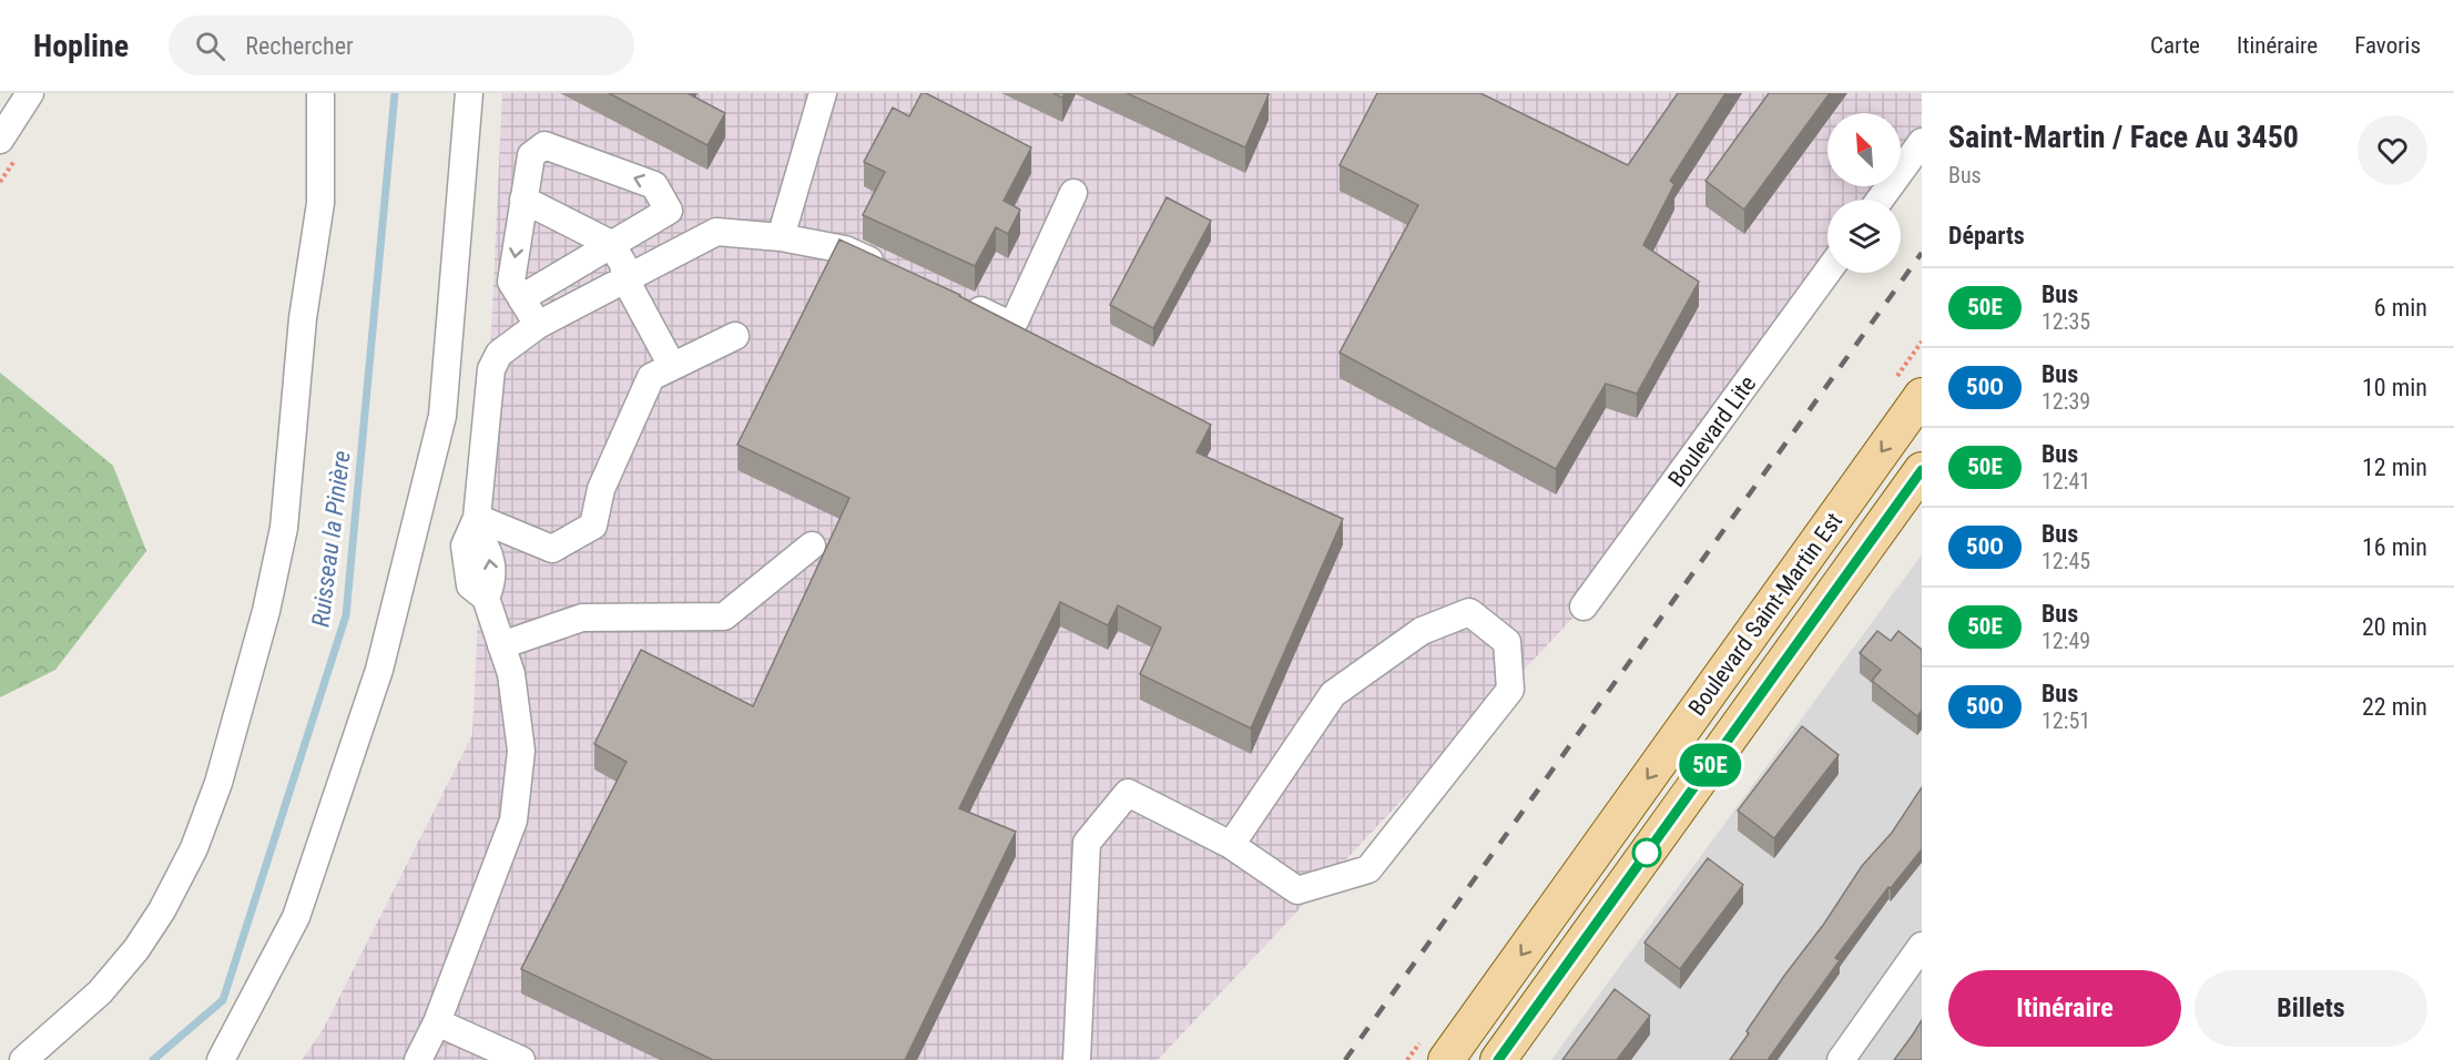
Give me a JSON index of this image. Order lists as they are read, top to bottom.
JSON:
{
  "streets": {
    "main road": ["Boulevard Saint-Martin Est"],
    "street": ["Boulevard Lite"]
  },
  "water": ["Ruisseau la Pinière"],
  "lines": ["bus line 50E"],
  "north": "top left",
  "page": {
    "header": "Hopline",
    "search": "Rechercher",
    "nav": ["Carte", "Itinéraire", "Favoris"],
    "on_map": "50E",
    "heading": [
      ["Saint-Martin / Face Au 3450", "Bus"],
      "Départs"
    ],
    "list": [
      {
        "mark": "50E",
        "name": "Bus",
        "note": "12:35",
        "value": "6 min"
      },
      {
        "mark": "50O",
        "name": "Bus",
        "note": "12:39",
        "value": "10 min"
      },
      {
        "mark": "50E",
        "name": "Bus",
        "note": "12:41",
        "value": "12 min"
      },
      {
        "mark": "50O",
        "name": "Bus",
        "note": "12:45",
        "value": "16 min"
      },
      {
        "mark": "50E",
        "name": "Bus",
        "note": "12:49",
        "value": "20 min"
      },
      {
        "mark": "50O",
        "name": "Bus",
        "note": "12:51",
        "value": "22 min"
      }
    ],
    "buttons": ["Itinéraire", "Billets"]
  }
}
